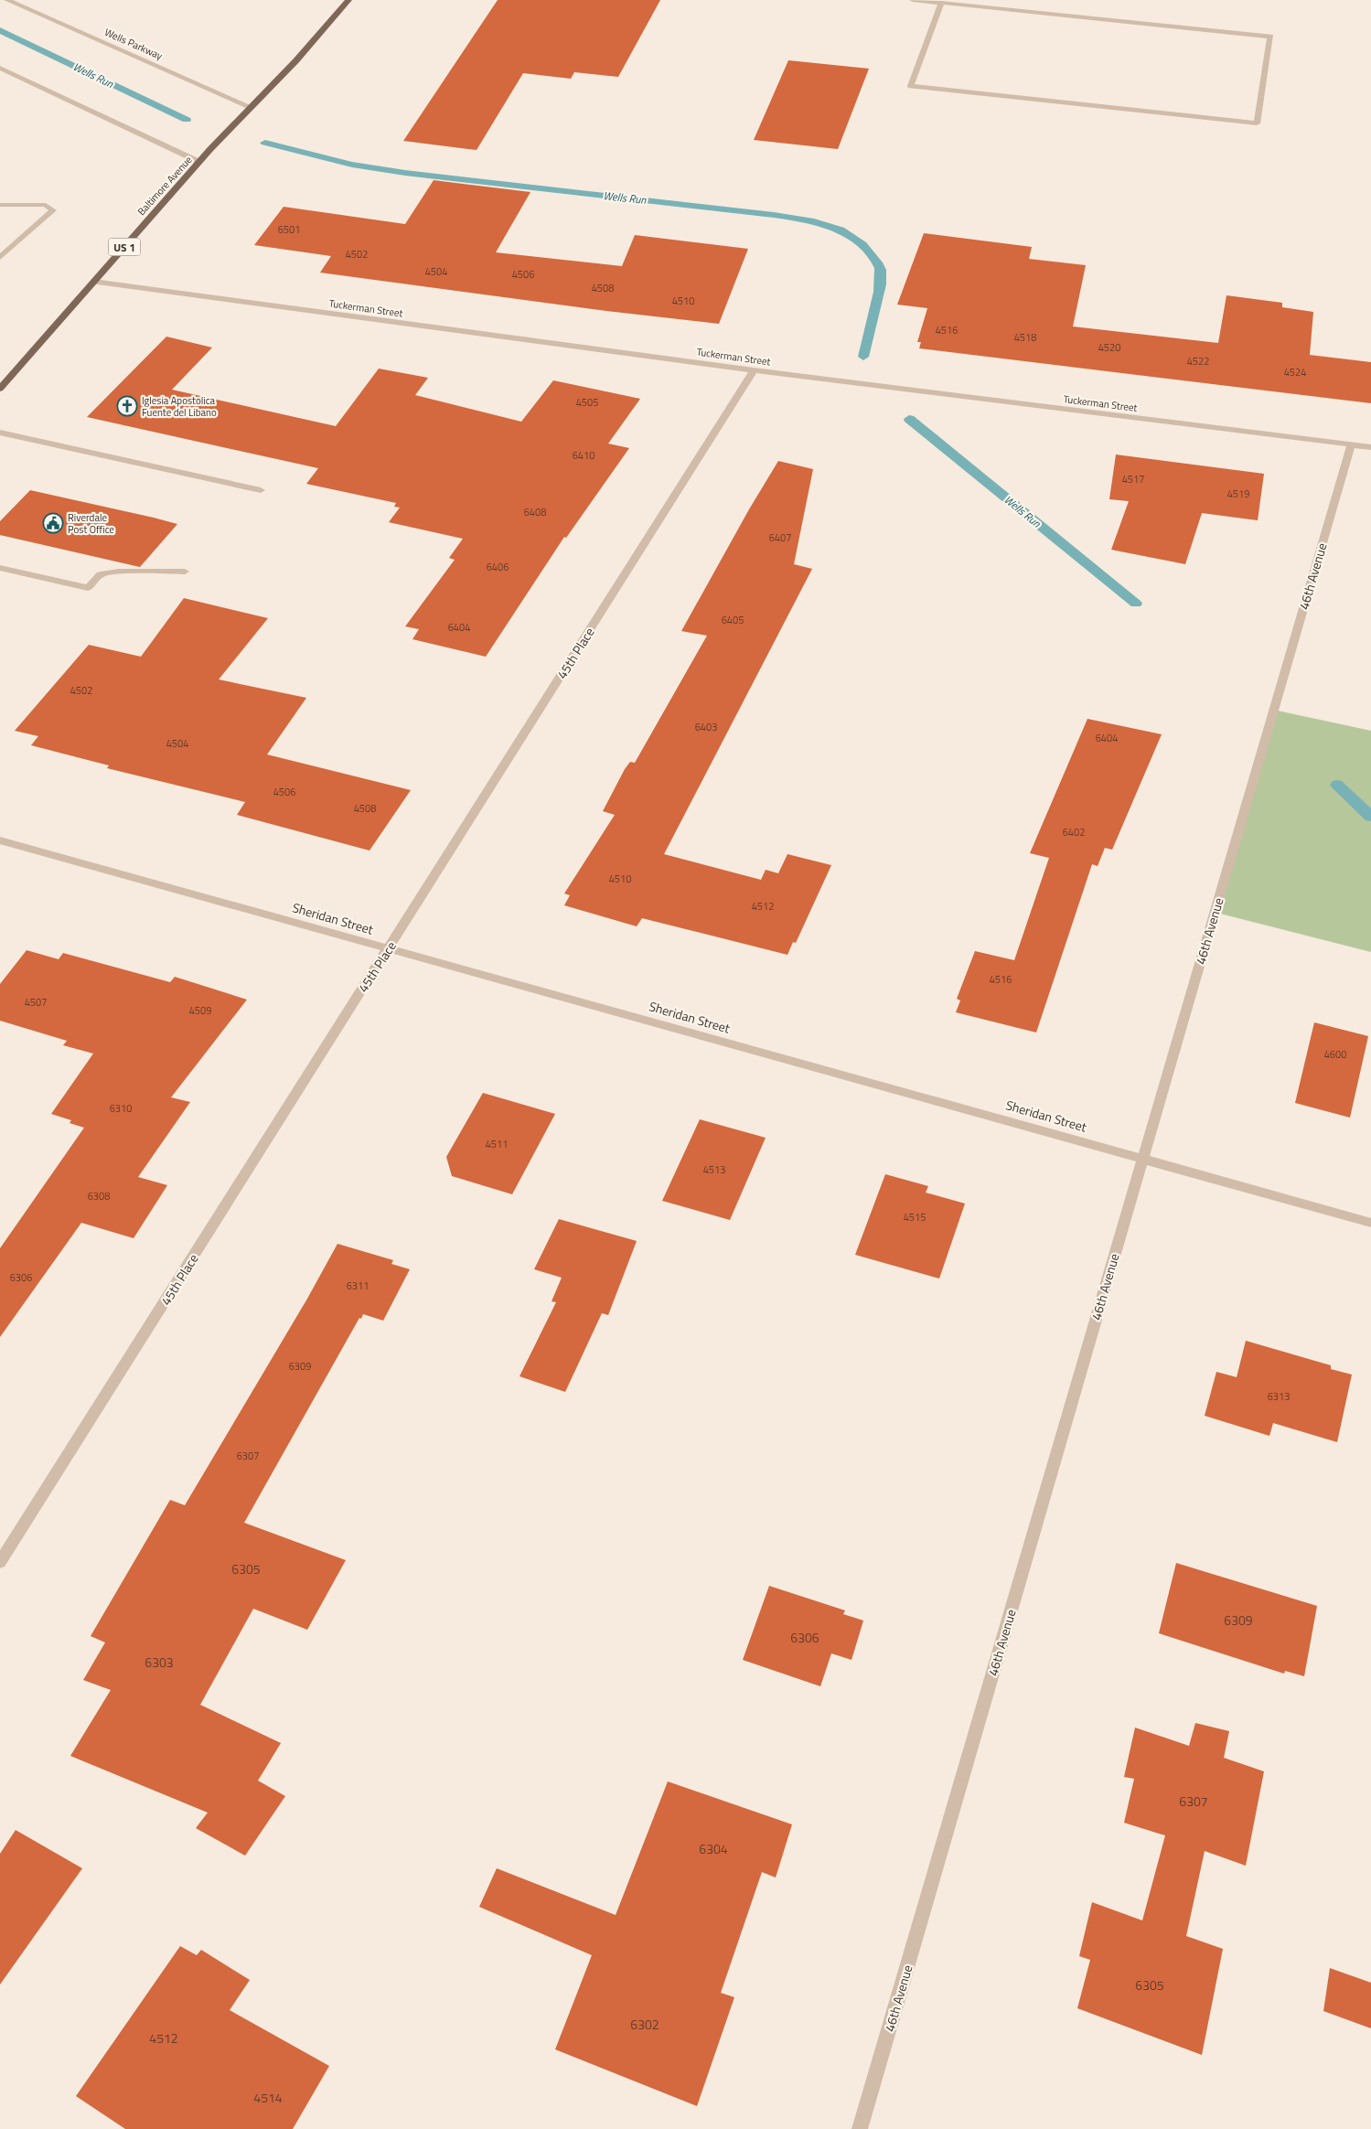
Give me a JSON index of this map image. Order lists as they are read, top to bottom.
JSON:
{
  "streets": {
    "main road": ["Baltimore Avenue", "US 1"],
    "street": [
      "Wells Parkway",
      "Tuckerman Street",
      "46th Avenue",
      "45th Place",
      "Sheridan Street"
    ]
  },
  "crossings": [
    ["Wells Parkway", "Baltimore Avenue"],
    ["Baltimore Avenue", "Tuckerman Street"],
    ["Tuckerman Street", "46th Avenue"],
    ["Tuckerman Street", "45th Place"],
    ["46th Avenue", "Sheridan Street"],
    ["45th Place", "Sheridan Street"]
  ],
  "water": ["Wells Run"],
  "places": {
    "church": ["Iglesia Apostolica Fuente del Libano"],
    "public building": ["Riverdale Post Office"]
  },
  "house_numbers": [
    "6501",
    "4502",
    "4504",
    "4506",
    "4508",
    "4510",
    "4516",
    "4518",
    "4520",
    "4522",
    "4524",
    "4505",
    "6410",
    "4517",
    "4519",
    "6408",
    "6407",
    "6406",
    "6405",
    "6404",
    "4502",
    "6403",
    "6404",
    "4504",
    "4506",
    "4508",
    "6402",
    "4510",
    "4512",
    "4516",
    "4507",
    "4509",
    "4600",
    "6310",
    "4511",
    "4513",
    "6308",
    "4515",
    "6306",
    "6311",
    "6309",
    "6313",
    "6307",
    "6305",
    "6309",
    "6306",
    "6303",
    "6307",
    "6304",
    "6305",
    "6302",
    "4512",
    "4514"
  ]
}
